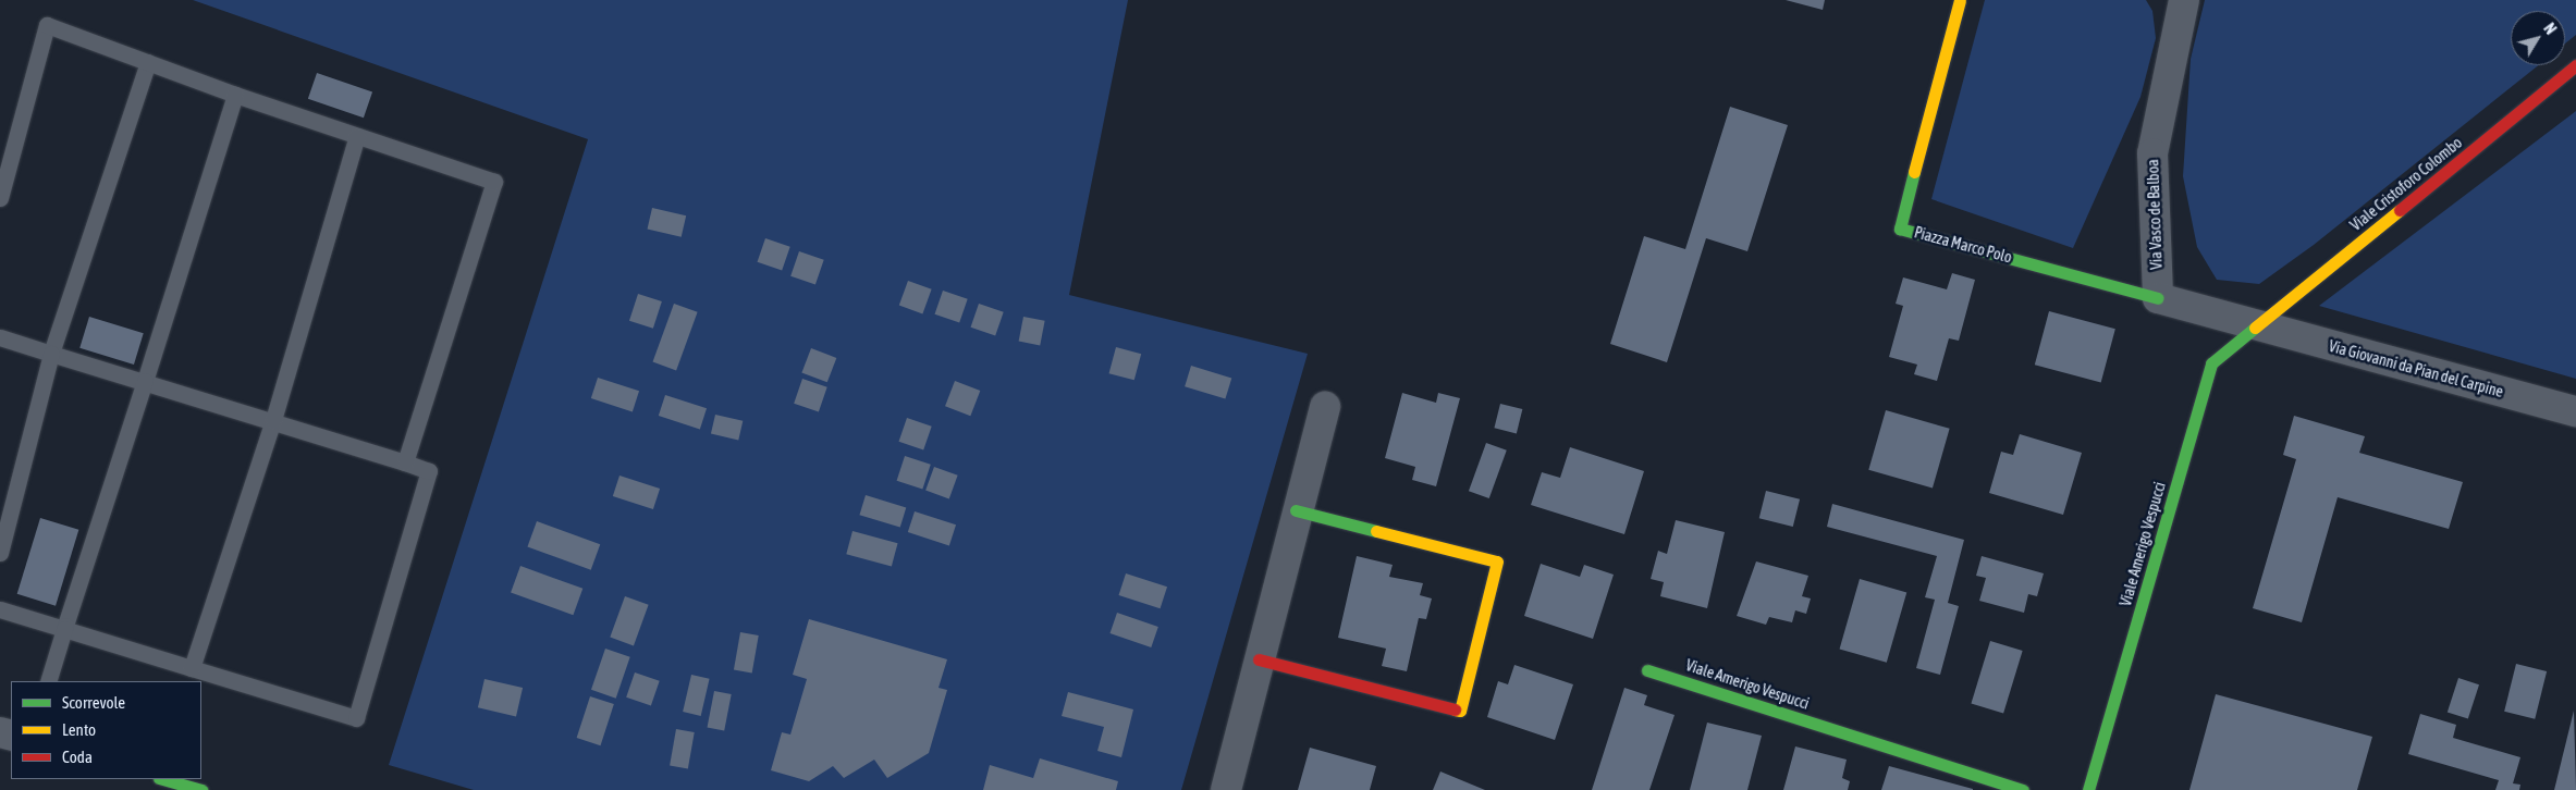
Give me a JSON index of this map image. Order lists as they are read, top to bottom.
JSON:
{
  "streets": {
    "street": [
      "Viale Cristoforo Colombo",
      "Via Vasco de Balboa",
      "Piazza Marco Polo",
      "Via Giovanni da Pian del Carpine",
      "Viale Amerigo Vespucci"
    ]
  },
  "crossings": [
    ["Viale Cristoforo Colombo", "Via Giovanni da Pian del Carpine"],
    ["Viale Cristoforo Colombo", "Viale Amerigo Vespucci"],
    ["Via Vasco de Balboa", "Piazza Marco Polo"],
    ["Via Giovanni da Pian del Carpine", "Viale Amerigo Vespucci"]
  ],
  "legend": ["Scorrevole", "Lento", "Coda"],
  "north": "top right"
}
